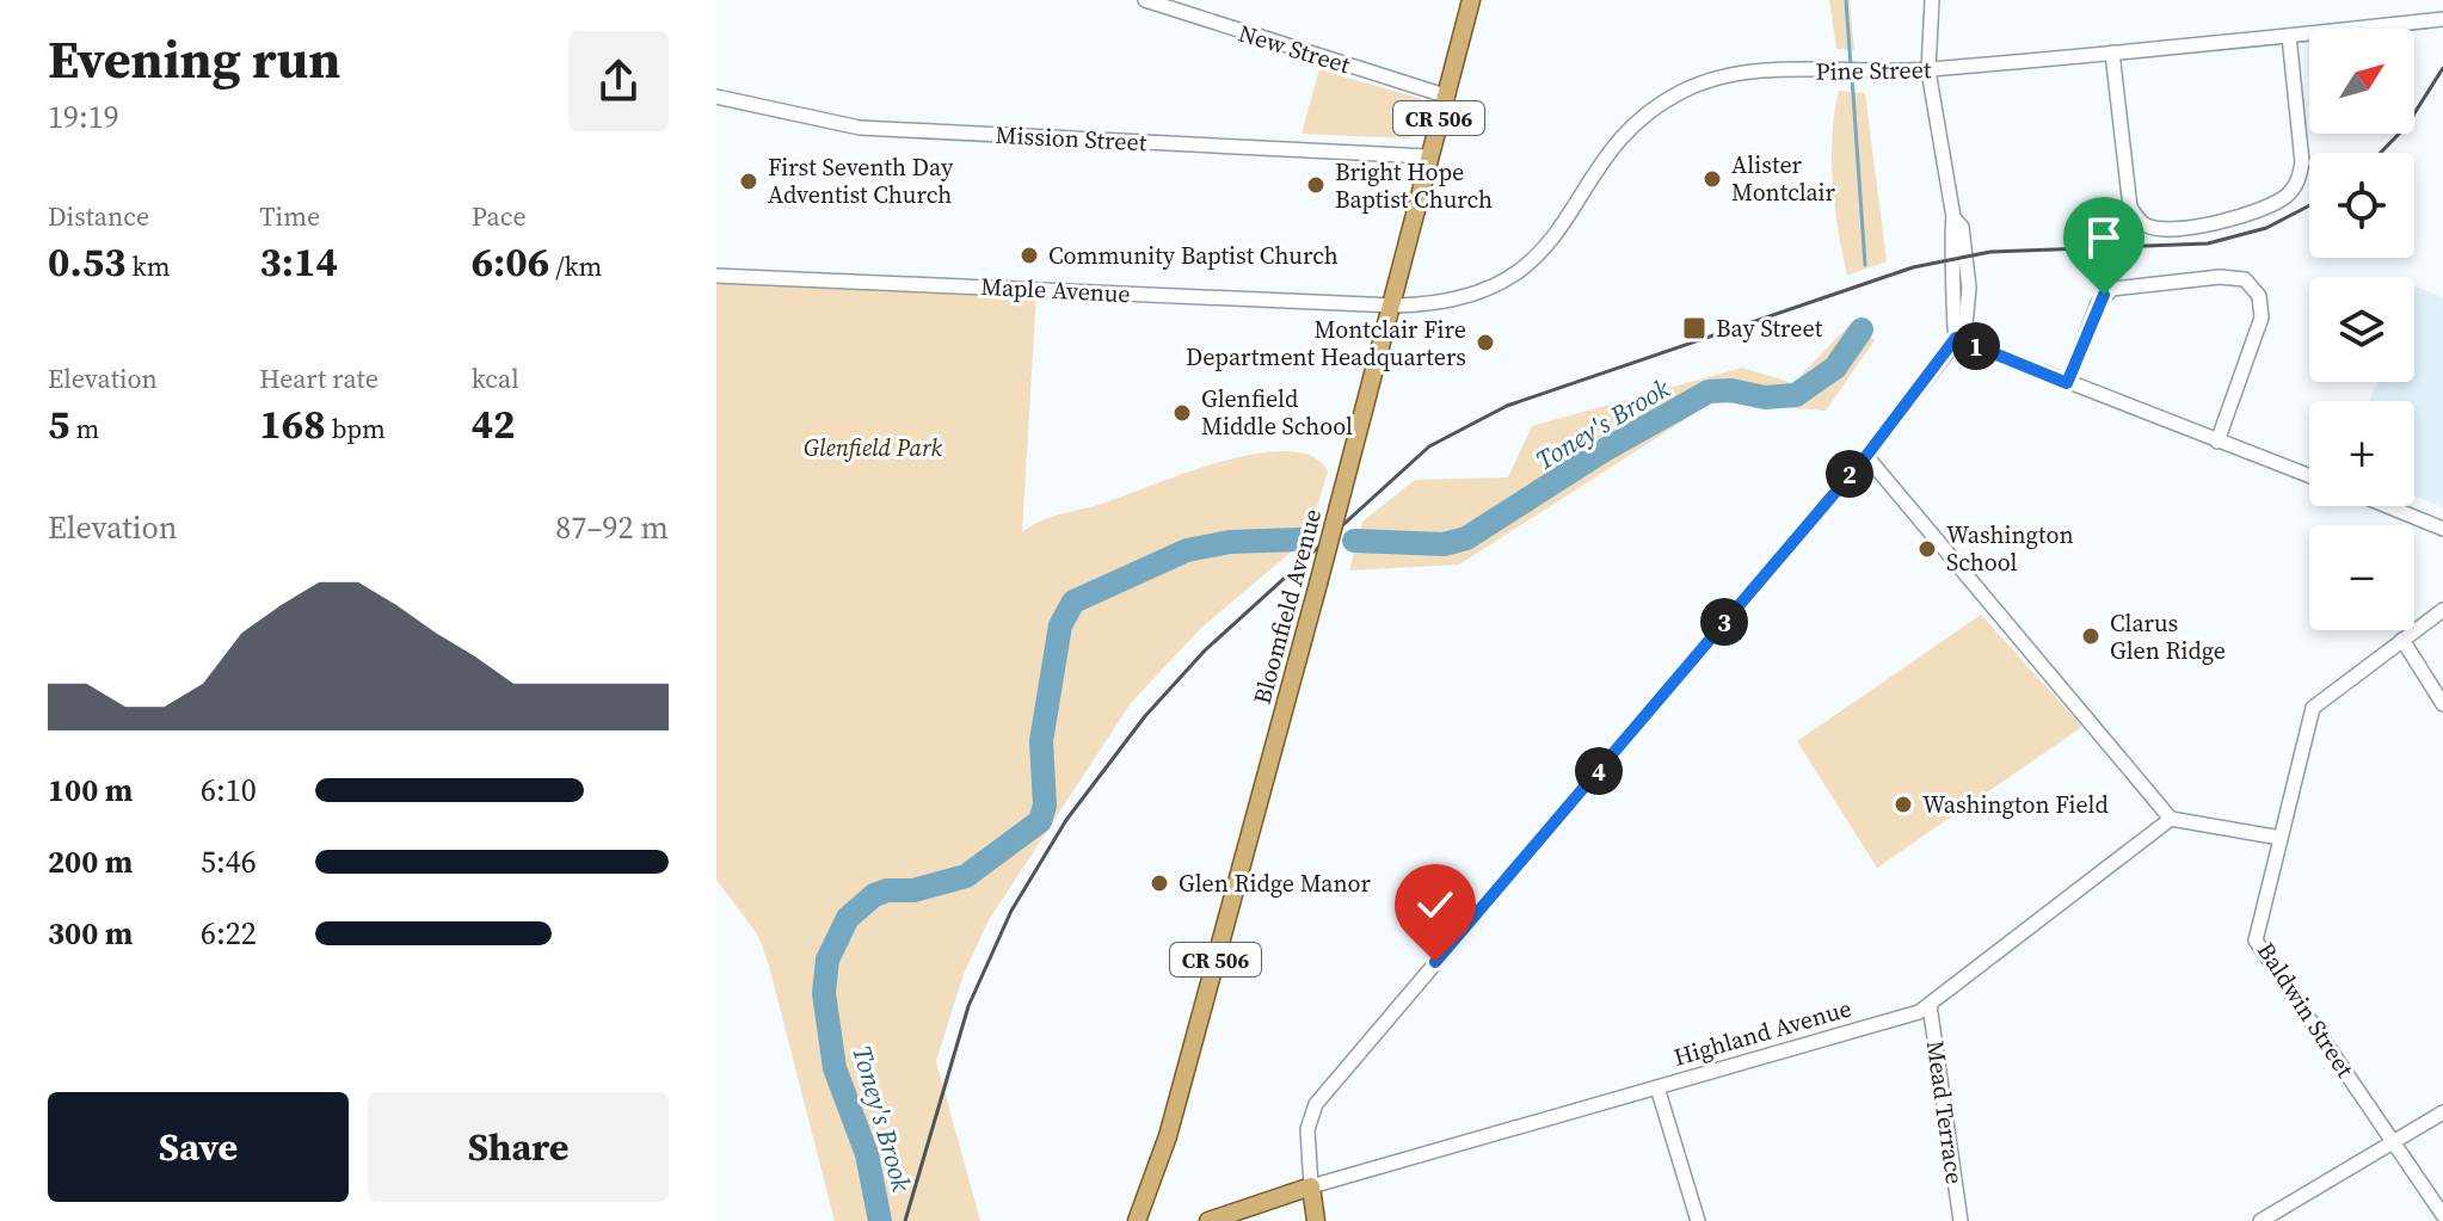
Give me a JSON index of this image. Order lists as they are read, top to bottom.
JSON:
{
  "streets": {
    "main road": ["CR 506", "Bloomfield Avenue", "Highland Avenue"],
    "street": [
      "New Street",
      "Pine Street",
      "Mission Street",
      "Maple Avenue",
      "Baldwin Street",
      "Mead Terrace"
    ]
  },
  "crossings": [
    ["New Street", "Bloomfield Avenue"],
    ["Pine Street", "Maple Avenue"],
    ["Pine Street", "Bloomfield Avenue"],
    ["Mission Street", "Bloomfield Avenue"],
    ["Maple Avenue", "Bloomfield Avenue"],
    ["Highland Avenue", "Mead Terrace"]
  ],
  "water": ["Toney's Brook"],
  "parks": ["Glenfield Park"],
  "places": {
    "other": [
      "Alister Montclair",
      "First Seventh Day Adventist Church",
      "Bright Hope Baptist Church",
      "Community Baptist Church",
      "Montclair Fire Department Headquarters",
      "Glenfield Middle School",
      "Washington School",
      "Clarus Glen Ridge",
      "Washington Field",
      "Glen Ridge Manor"
    ],
    "transit": ["Bay Street"]
  },
  "north": "top right",
  "page": {
    "heading": ["Evening run", "19:19"],
    "map_buttons": ["+", "−"],
    "stats": [
      ["Distance", "0.53 km"],
      ["Time", "3:14"],
      ["Pace", "6:06 /km"],
      ["Elevation", "5 m"],
      ["Heart rate", "168 bpm"],
      ["kcal", "42"]
    ],
    "pins": [
      "1",
      "2",
      "3",
      "4"
    ],
    "chart": ["Elevation", "87–92 m"],
    "list": [
      {
        "name": "100 m",
        "note": "6:10"
      },
      {
        "name": "200 m",
        "note": "5:46"
      },
      {
        "name": "300 m",
        "note": "6:22"
      }
    ],
    "buttons": ["Save", "Share"]
  }
}
